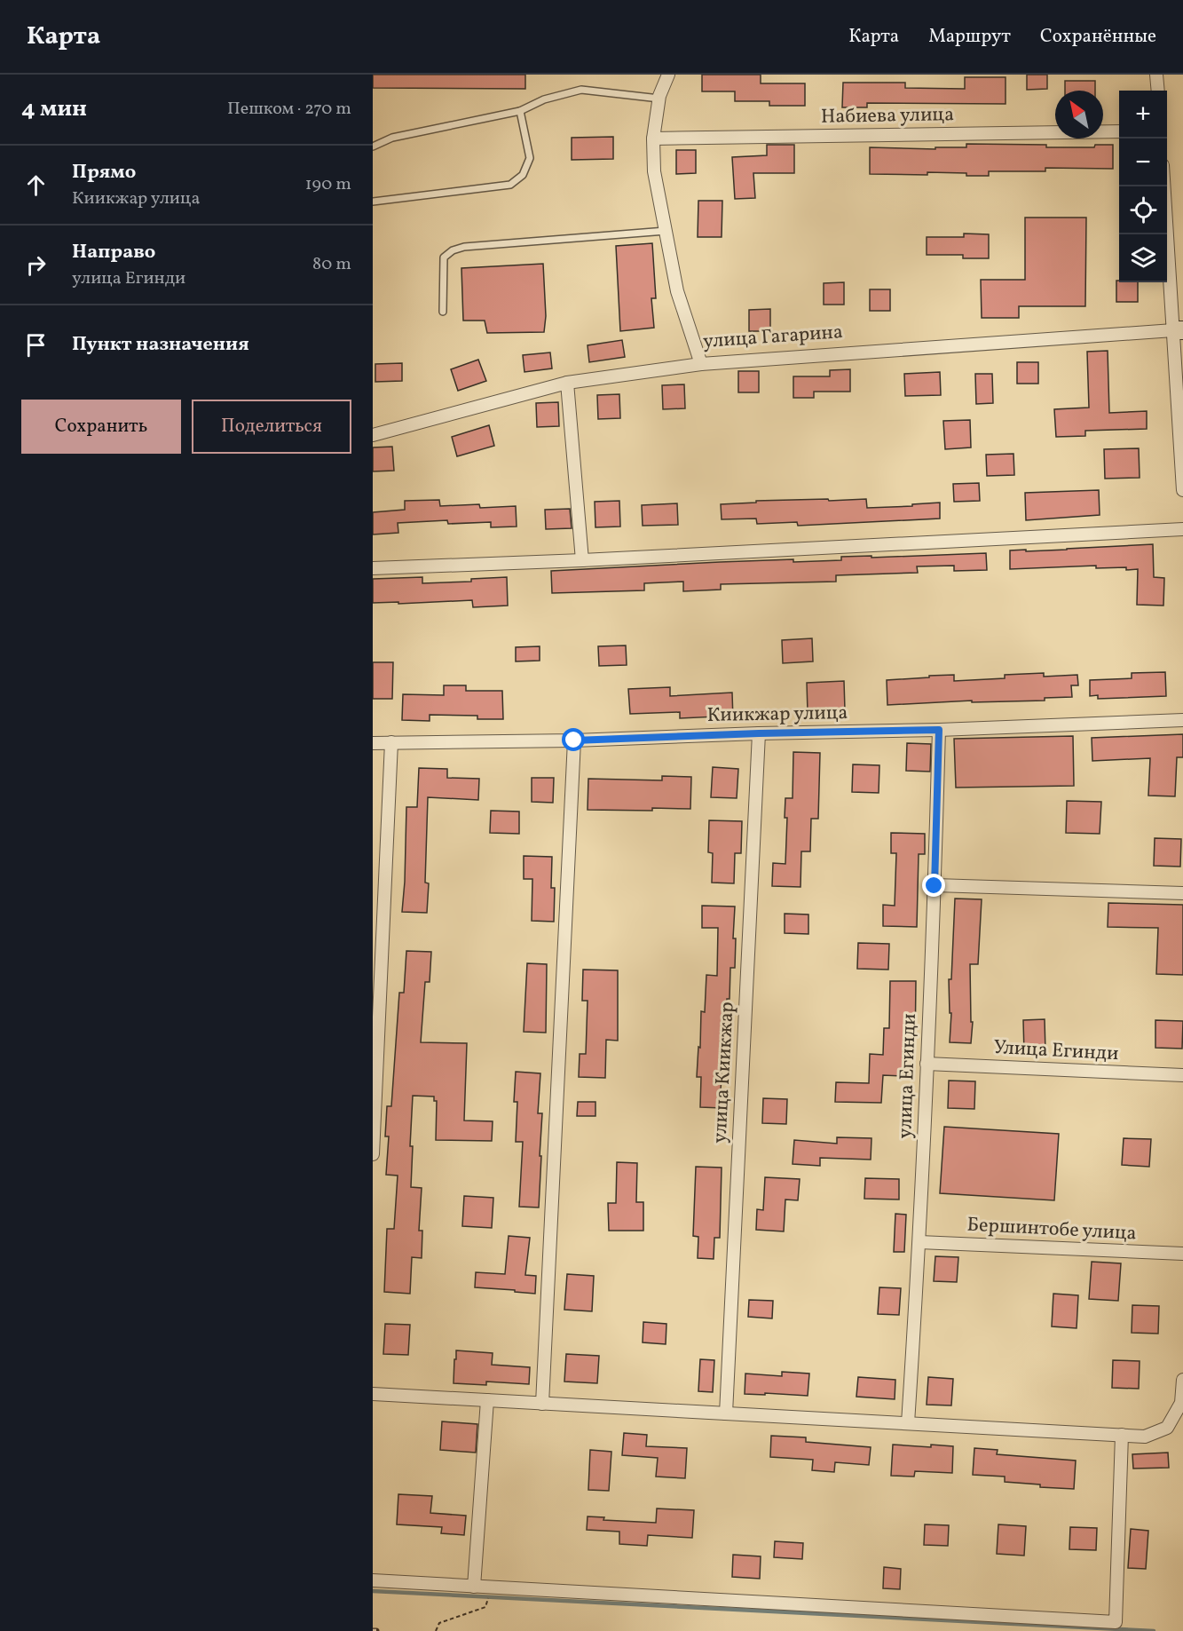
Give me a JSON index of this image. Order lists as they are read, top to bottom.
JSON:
{
  "streets": {
    "street": [
      "Набиева улица",
      "улица Гагарина",
      "Киикжар улица",
      "Улица Егинди",
      "улица Киикжар",
      "улица Егинди",
      "Бершинтобе улица"
    ]
  },
  "crossings": [
    ["Киикжар улица", "улица Киикжар"],
    ["Киикжар улица", "улица Егинди"],
    ["Улица Егинди", "улица Егинди"],
    ["улица Егинди", "Бершинтобе улица"]
  ],
  "north": "top left",
  "page": {
    "header": "Карта",
    "nav": ["Карта", "Маршрут", "Сохранённые"],
    "heading": ["4 мин", "Пешком · 270 m"],
    "map_buttons": ["+", "−"],
    "list": [
      ["Прямо", "Киикжар улица", "190 m"],
      ["Направо", "улица Егинди", "80 m"],
      "Пункт назначения"
    ],
    "buttons": ["Сохранить", "Поделиться"]
  }
}
